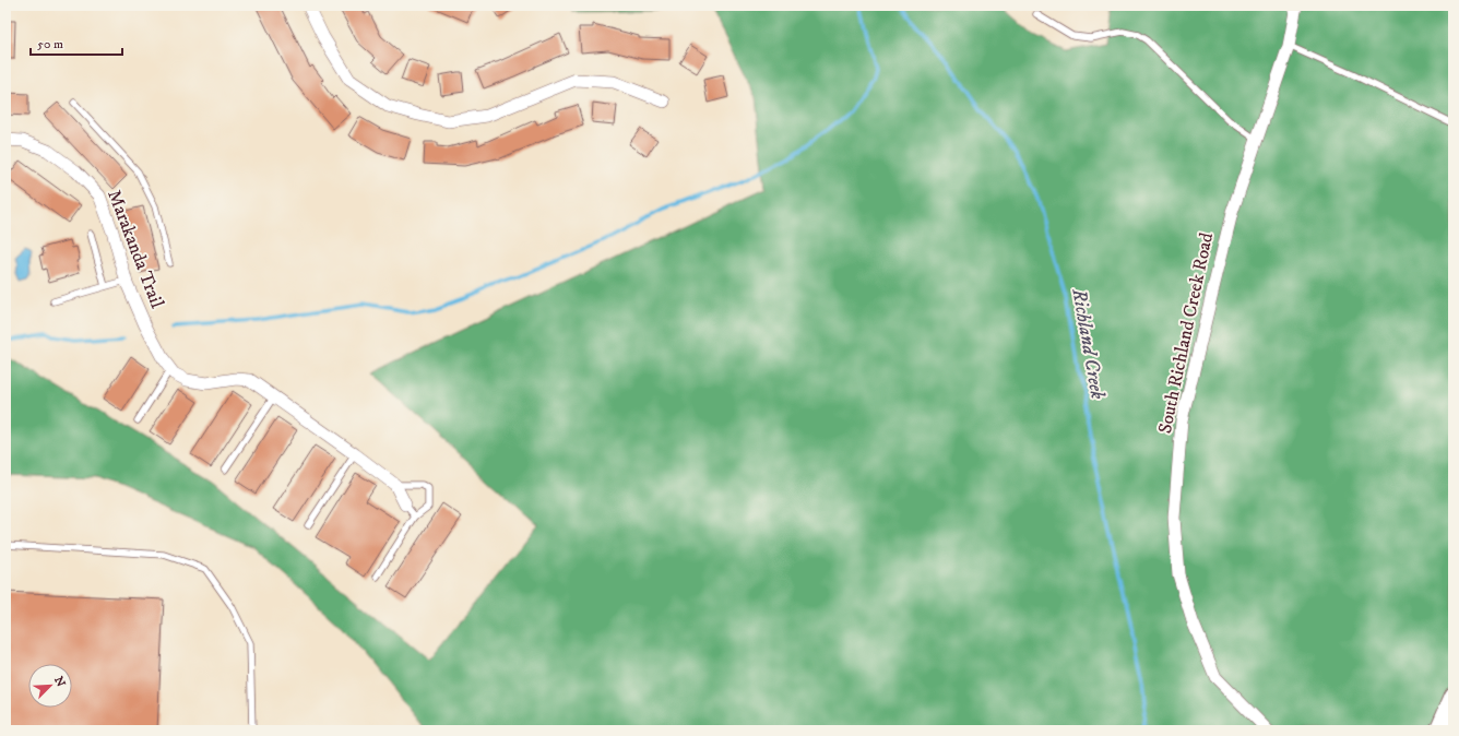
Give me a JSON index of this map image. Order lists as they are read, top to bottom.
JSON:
{
  "streets": {
    "street": ["Marakanda Trail", "South Richland Creek Road"]
  },
  "water": ["Richland Creek"],
  "scale_bar": "50 m",
  "north": "top right"
}
